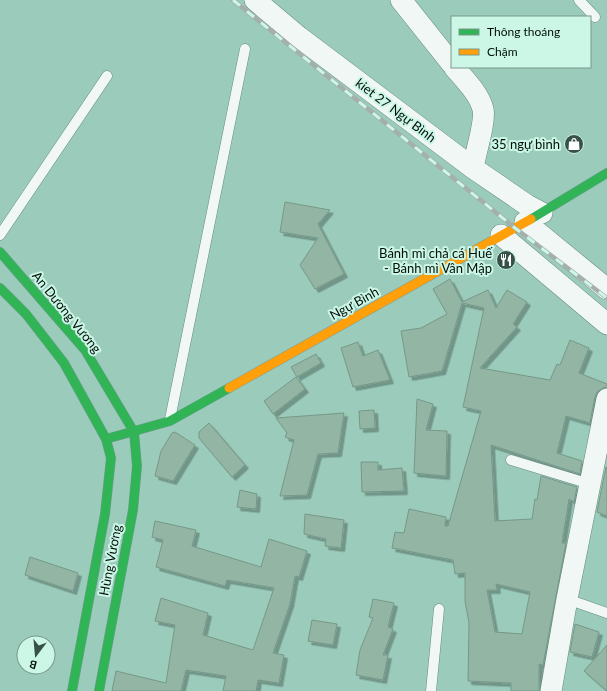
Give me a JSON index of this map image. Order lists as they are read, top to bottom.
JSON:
{
  "streets": {
    "main road": ["Ngự Bình", "An Dương Vương", "Hùng Vương"],
    "street": ["kiet 27 Ngự Bình"]
  },
  "crossings": [
    ["kiet 27 Ngự Bình", "Ngự Bình"],
    ["Ngự Bình", "An Dương Vương"],
    ["Ngự Bình", "Hùng Vương"],
    ["An Dương Vương", "Hùng Vương"]
  ],
  "places": {
    "shop": ["35 ngự bình"],
    "restaurant": ["Bánh mì chả cá Huế - Bánh mì Vân Mập"]
  },
  "legend": ["Thông thoáng", "Chậm"],
  "north": "bottom"
}
